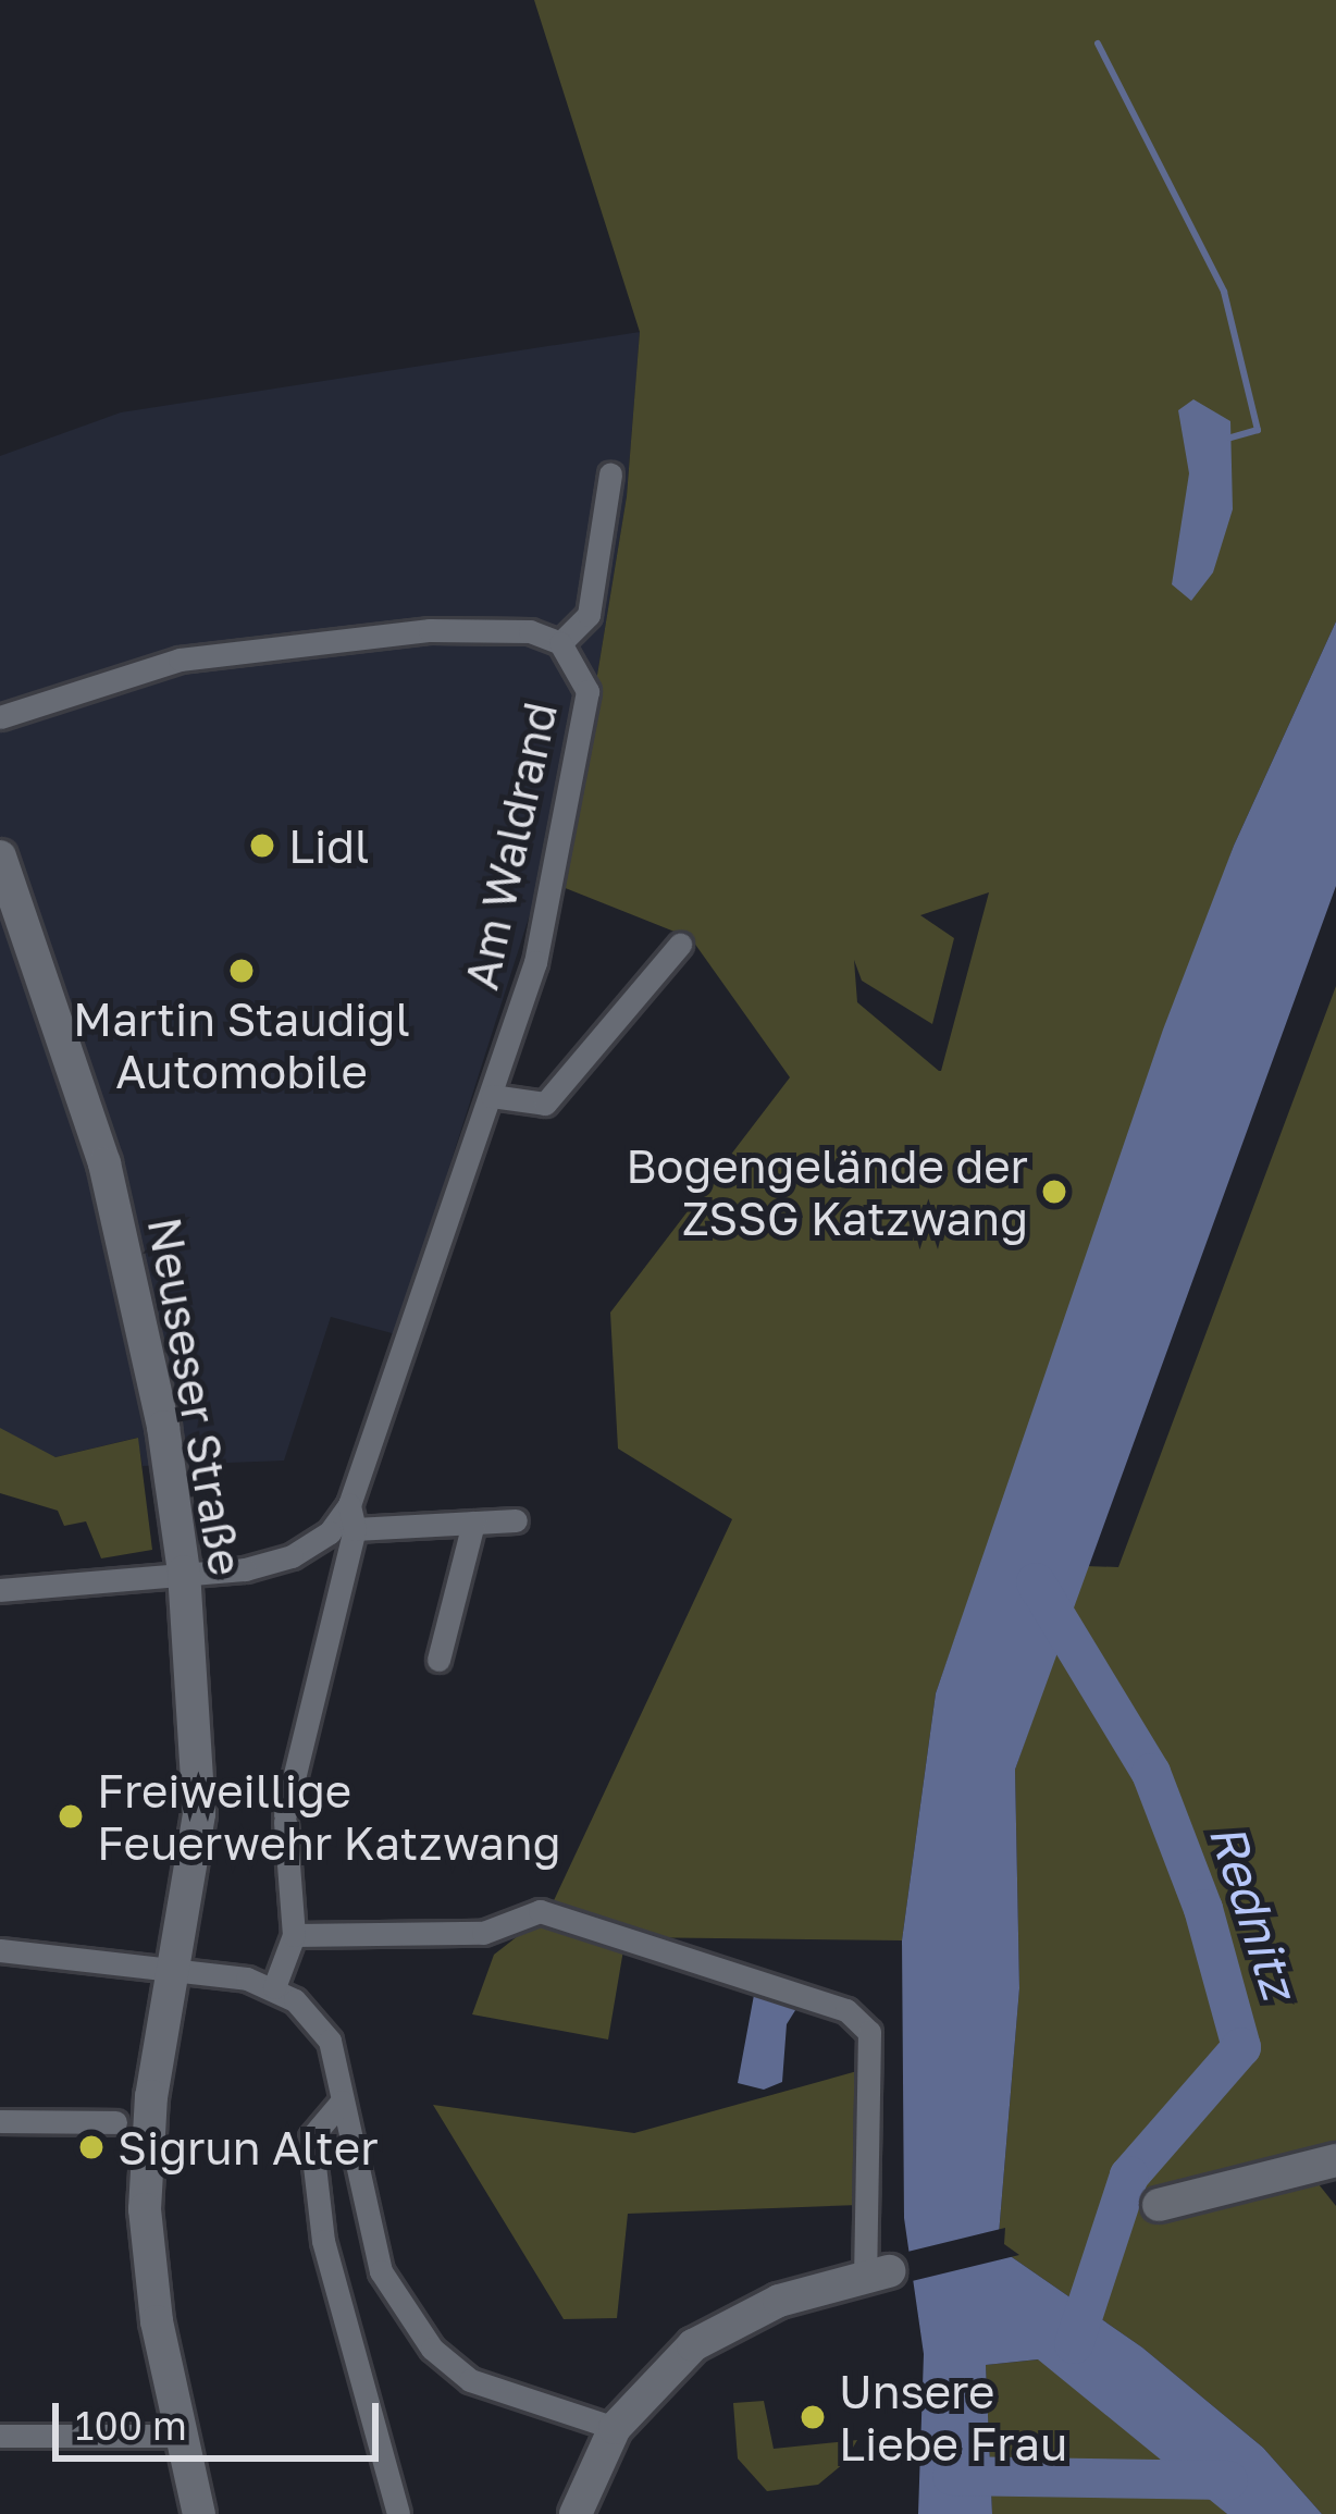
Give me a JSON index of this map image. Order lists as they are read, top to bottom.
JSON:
{
  "streets": {
    "main road": ["Neuseser Straße"],
    "street": ["Am Waldrand"]
  },
  "crossings": [
    ["Am Waldrand", "Neuseser Straße"]
  ],
  "water": ["Rednitz"],
  "places": [
    "Lidl",
    "Martin Staudigl Automobile",
    "Bogengelände der ZSSG Katzwang",
    "Freiweillige Feuerwehr Katzwang",
    "Sigrun Alter",
    "Unsere Liebe Frau"
  ],
  "scale_bar": "100 m"
}
